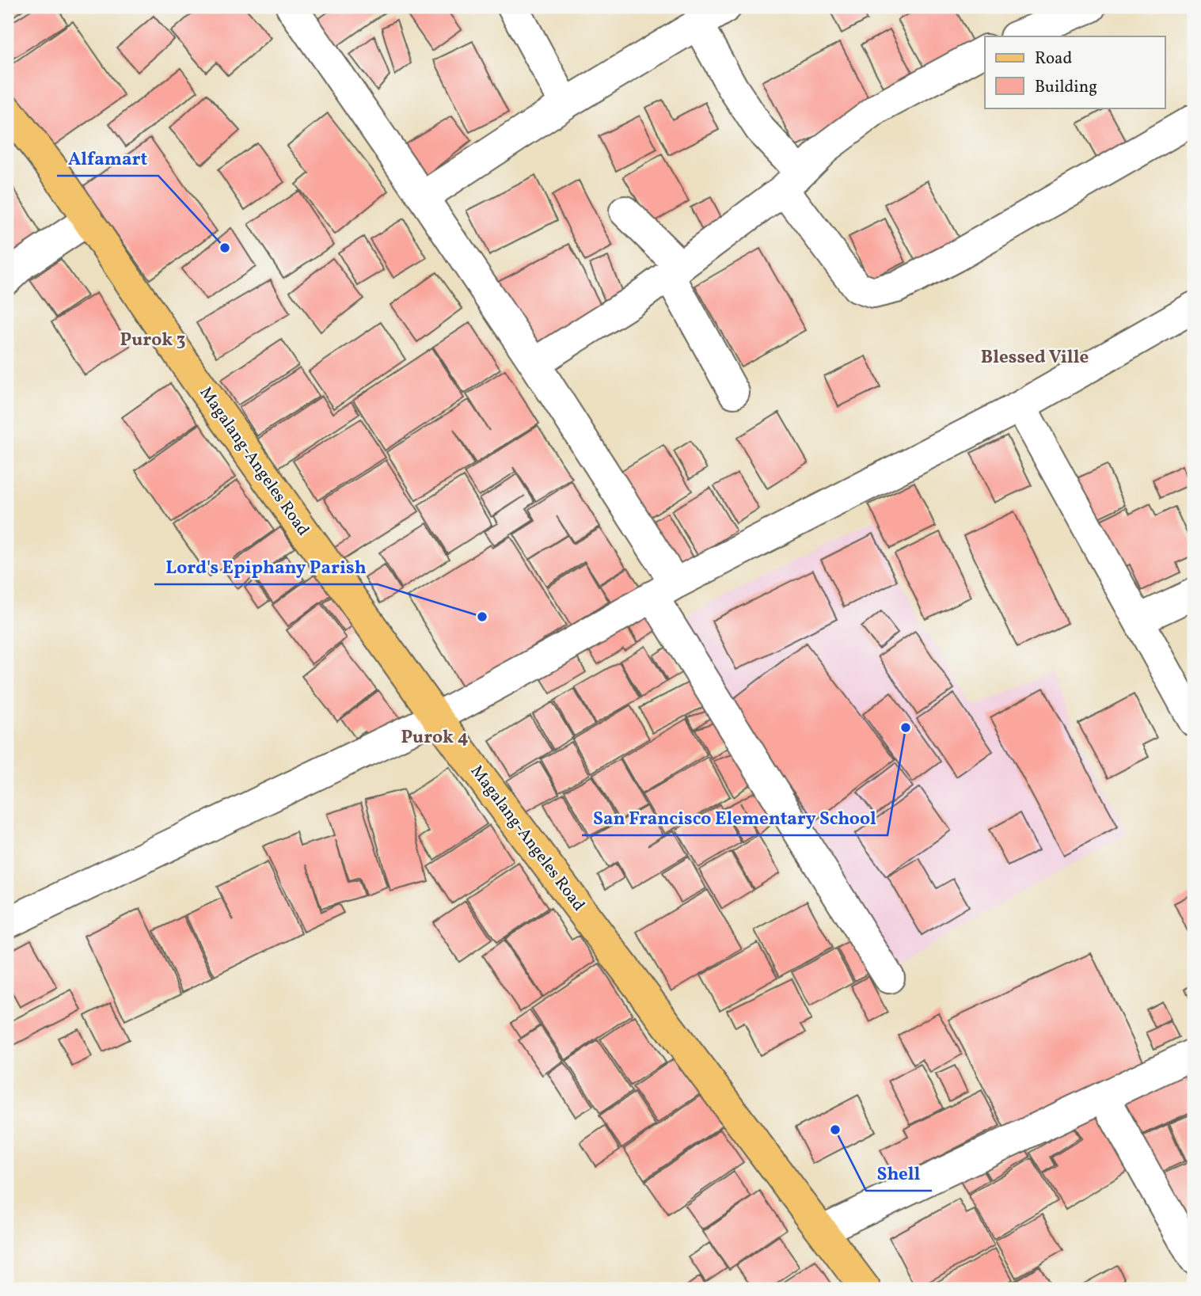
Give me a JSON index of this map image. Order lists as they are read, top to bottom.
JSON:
{
  "streets": {
    "main road": ["Magalang-Angeles Road"]
  },
  "districts": ["Purok 3", "Blessed Ville", "Purok 4"],
  "places": [
    "Alfamart",
    "Lord's Epiphany Parish",
    "San Francisco Elementary School",
    "Shell"
  ],
  "legend": ["Road", "Building"]
}
